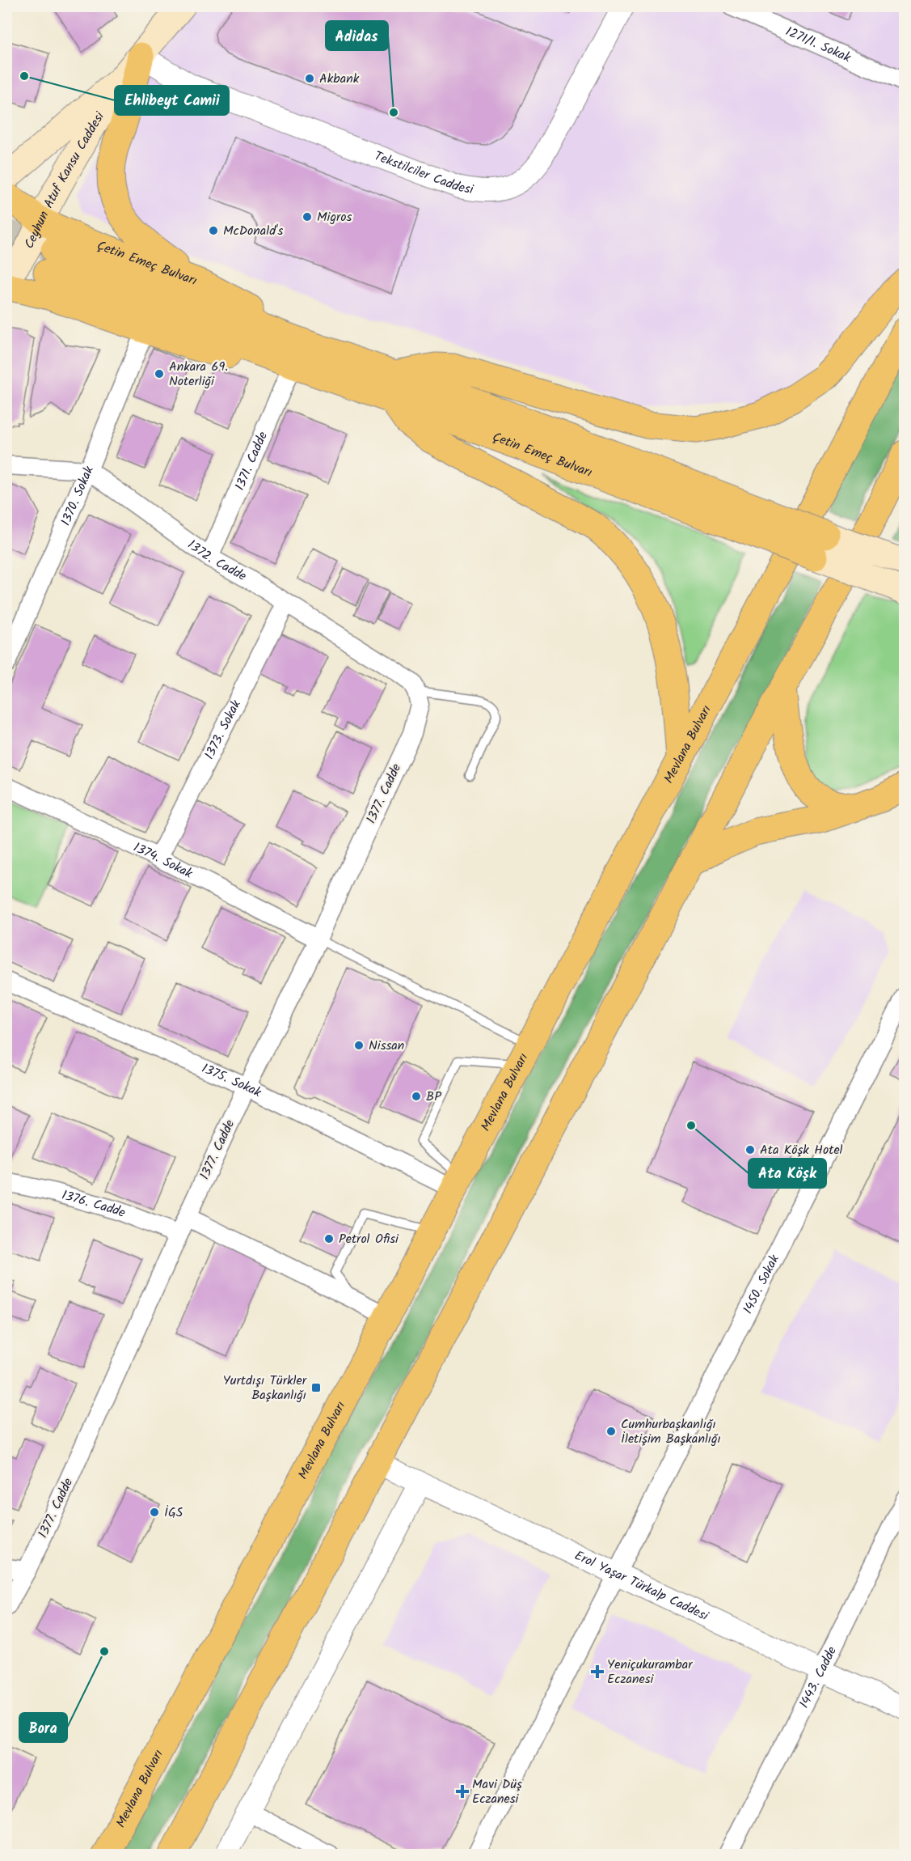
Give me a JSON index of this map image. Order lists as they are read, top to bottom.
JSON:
{
  "streets": {
    "main road": ["Ceyhun Atuf Kansu Caddesi", "Çetin Emeç Bulvarı", "Mevlana Bulvarı"],
    "street": [
      "1271/1. Sokak",
      "Tekstilciler Caddesi",
      "1371. Cadde",
      "1370. Sokak",
      "1372. Cadde",
      "1373. Sokak",
      "1377. Cadde",
      "1374. Sokak",
      "1375. Sokak",
      "1376. Cadde",
      "1450. Sokak",
      "Erol Yaşar Türkalp Caddesi",
      "1443. Cadde"
    ]
  },
  "crossings": [
    ["Tekstilciler Caddesi", "Ceyhun Atuf Kansu Caddesi"],
    ["Ceyhun Atuf Kansu Caddesi", "Çetin Emeç Bulvarı"],
    ["Çetin Emeç Bulvarı", "1371. Cadde"],
    ["Çetin Emeç Bulvarı", "1370. Sokak"],
    ["1371. Cadde", "1372. Cadde"],
    ["1370. Sokak", "1372. Cadde"],
    ["1372. Cadde", "1373. Sokak"],
    ["1372. Cadde", "1377. Cadde"],
    ["1373. Sokak", "1374. Sokak"],
    ["Mevlana Bulvarı", "1375. Sokak"],
    ["1377. Cadde", "1374. Sokak"],
    ["1377. Cadde", "1375. Sokak"],
    ["1377. Cadde", "1376. Cadde"],
    ["1450. Sokak", "Erol Yaşar Türkalp Caddesi"],
    ["Erol Yaşar Türkalp Caddesi", "1443. Cadde"]
  ],
  "places": {
    "other": [
      "Ehlibeyt Camii",
      "Akbank",
      "Adidas",
      "Migros",
      "McDonald's",
      "Ankara 69. Noterliği",
      "Nissan",
      "BP",
      "Ata Köşk",
      "Ata Köşk Hotel",
      "Petrol Ofisi",
      "Cumhurbaşkanlığı İletişim Başkanlığı",
      "İGS",
      "Bora"
    ],
    "transit": ["Yurtdışı Türkler Başkanlığı"],
    "health": ["Yeniçukurambar Eczanesi", "Mavi Düş Eczanesi"]
  }
}
